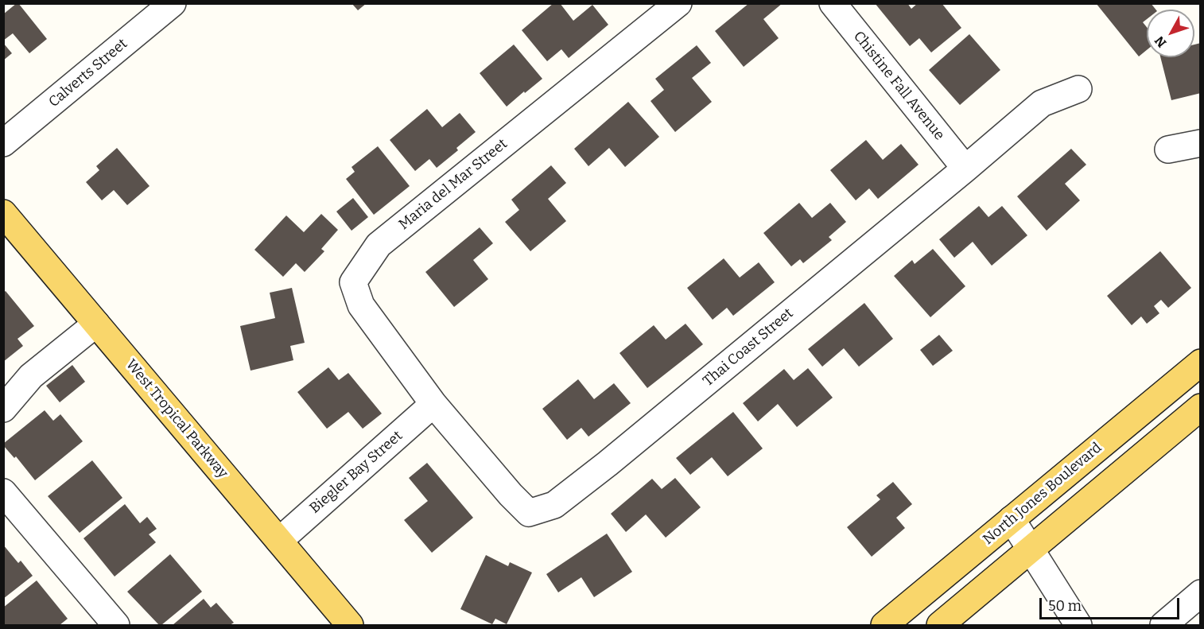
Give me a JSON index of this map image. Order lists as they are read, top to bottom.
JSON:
{
  "streets": {
    "main road": ["West Tropical Parkway", "North Jones Boulevard"],
    "street": [
      "Calverts Street",
      "Chistine Fall Avenue",
      "Maria del Mar Street",
      "Thai Coast Street",
      "Biegler Bay Street"
    ]
  },
  "crossings": [
    ["Chistine Fall Avenue", "Thai Coast Street"],
    ["Maria del Mar Street", "Thai Coast Street"],
    ["Maria del Mar Street", "Biegler Bay Street"],
    ["Thai Coast Street", "Biegler Bay Street"],
    ["West Tropical Parkway", "Biegler Bay Street"]
  ],
  "scale_bar": "50 m",
  "north": "bottom left"
}
